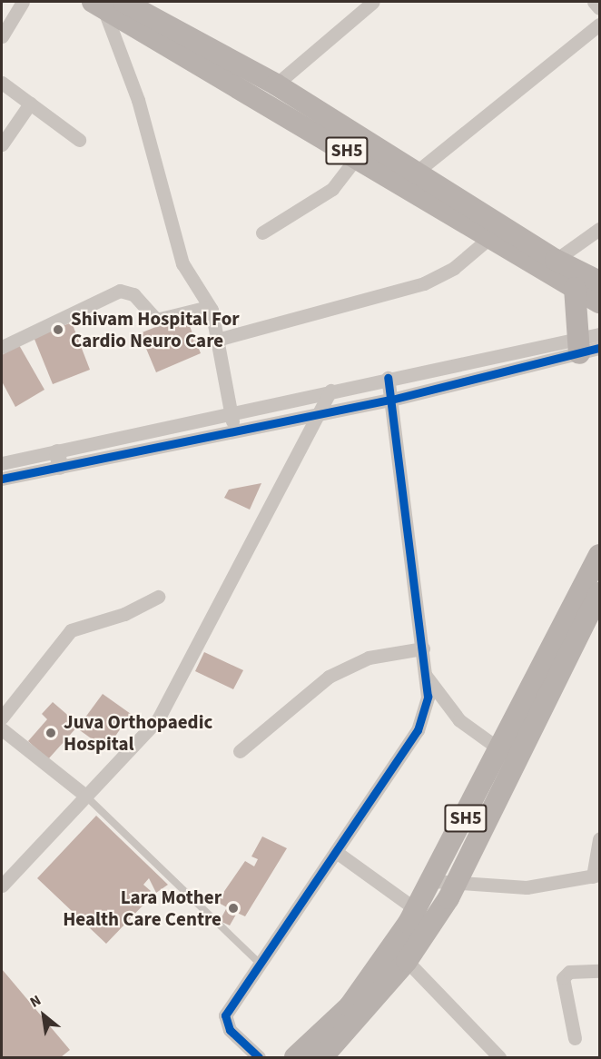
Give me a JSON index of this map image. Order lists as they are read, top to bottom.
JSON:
{
  "streets": {
    "main road": ["SH5"]
  },
  "places": ["Shivam Hospital For Cardio Neuro Care", "Juva Orthopaedic Hospital", "Lara Mother Health Care Centre"],
  "north": "top left"
}
